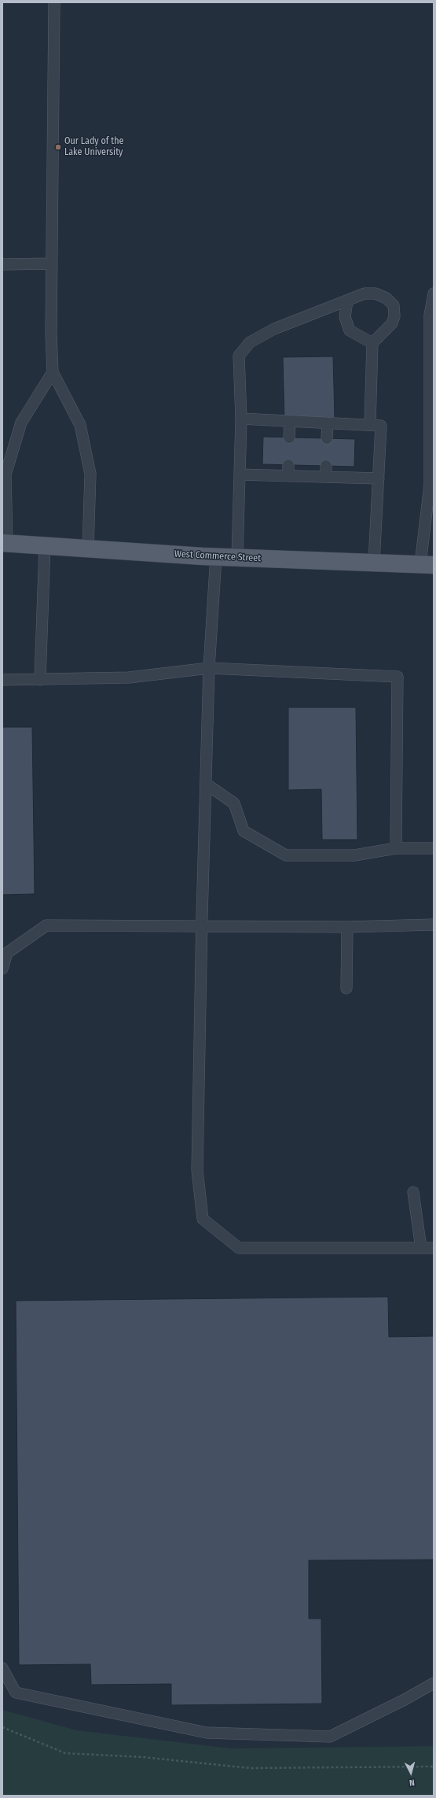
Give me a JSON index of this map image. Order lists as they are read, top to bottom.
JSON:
{
  "streets": {
    "main road": ["West Commerce Street"]
  },
  "places": ["Our Lady of the Lake University"],
  "north": "bottom"
}
